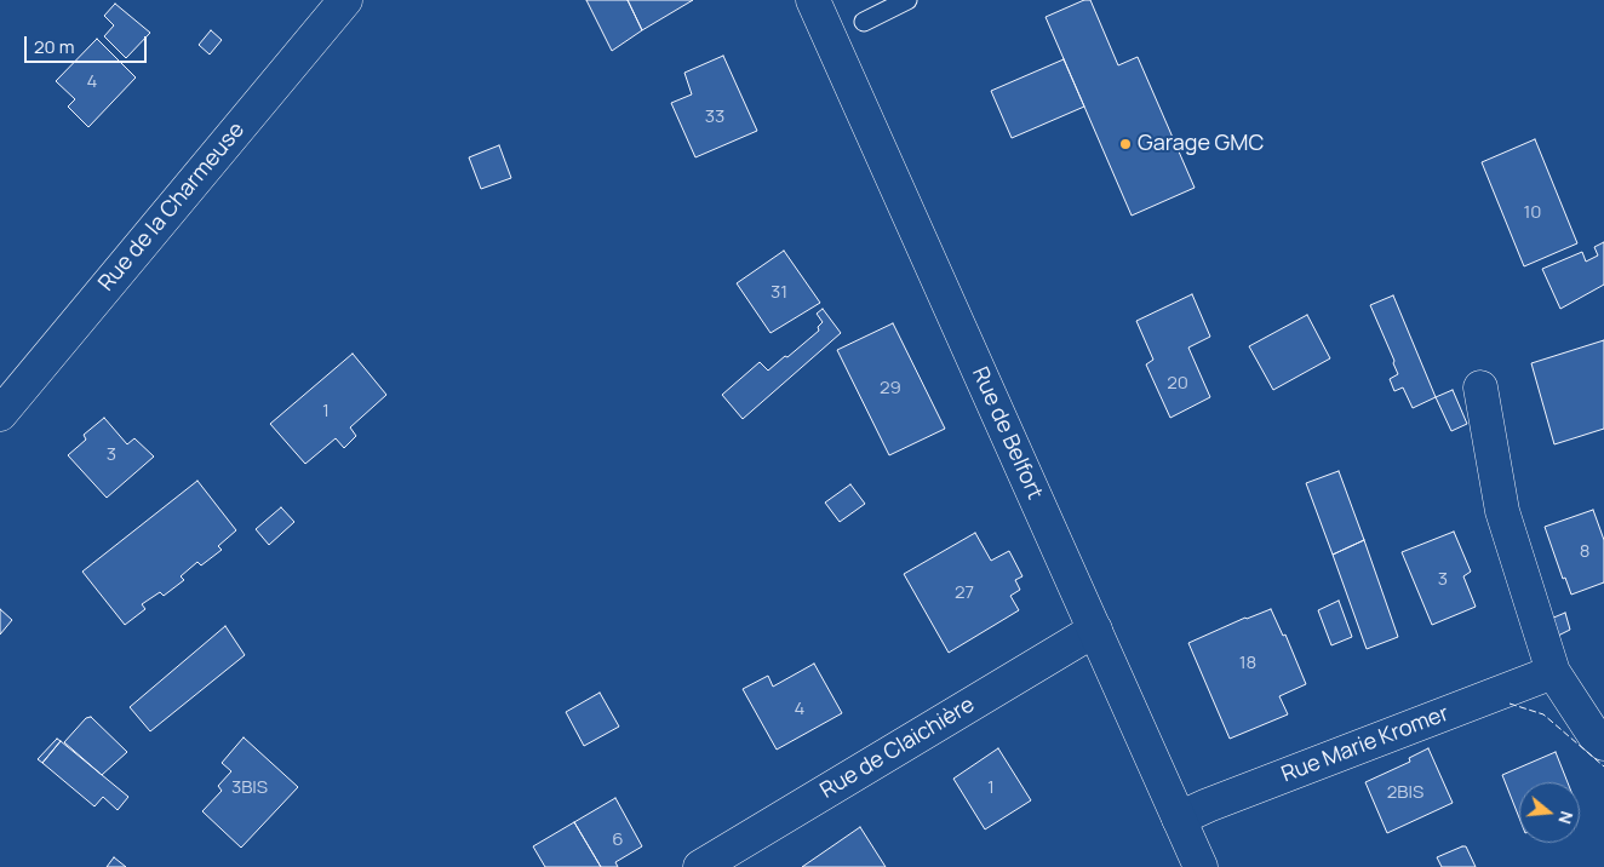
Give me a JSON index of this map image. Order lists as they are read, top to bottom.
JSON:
{
  "streets": {
    "main road": [
      "Rue de la Charmeuse",
      "Rue de Belfort",
      "Rue Marie Kromer",
      "Rue de Claichière"
    ]
  },
  "crossings": [
    ["Rue de Belfort", "Rue Marie Kromer"],
    ["Rue de Belfort", "Rue de Claichière"]
  ],
  "places": ["Garage GMC"],
  "house_numbers": [
    "4",
    "33",
    "10",
    "31",
    "20",
    "29",
    "1",
    "3",
    "8",
    "3",
    "27",
    "18",
    "4",
    "3BIS",
    "1",
    "2BIS",
    "6"
  ],
  "scale_bar": "20 m",
  "north": "right"
}
